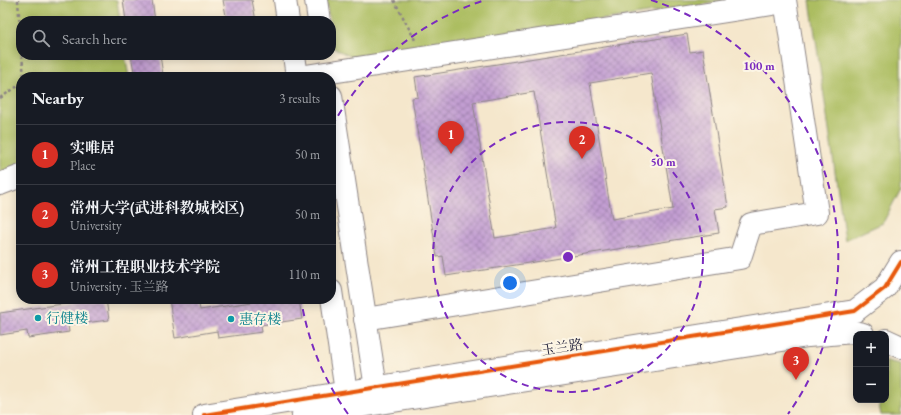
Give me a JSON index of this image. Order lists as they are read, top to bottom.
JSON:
{
  "streets": {
    "street": ["玉兰路"]
  },
  "places": ["行健楼", "惠存楼"],
  "page": {
    "search": "Search here",
    "heading": ["Nearby", "3 results"],
    "pins": ["1", "2", "3"],
    "list": [
      {
        "mark": "1",
        "name": "实唯居",
        "note": "Place",
        "value": "50 m"
      },
      {
        "mark": "2",
        "name": "常州大学(武进科教城校区)",
        "note": "University",
        "value": "50 m"
      },
      {
        "mark": "3",
        "name": "常州工程职业技术学院",
        "note": "University · 玉兰路",
        "value": "110 m"
      }
    ],
    "map_buttons": ["+", "−"]
  },
  "rings": ["100 m", "50 m"]
}
